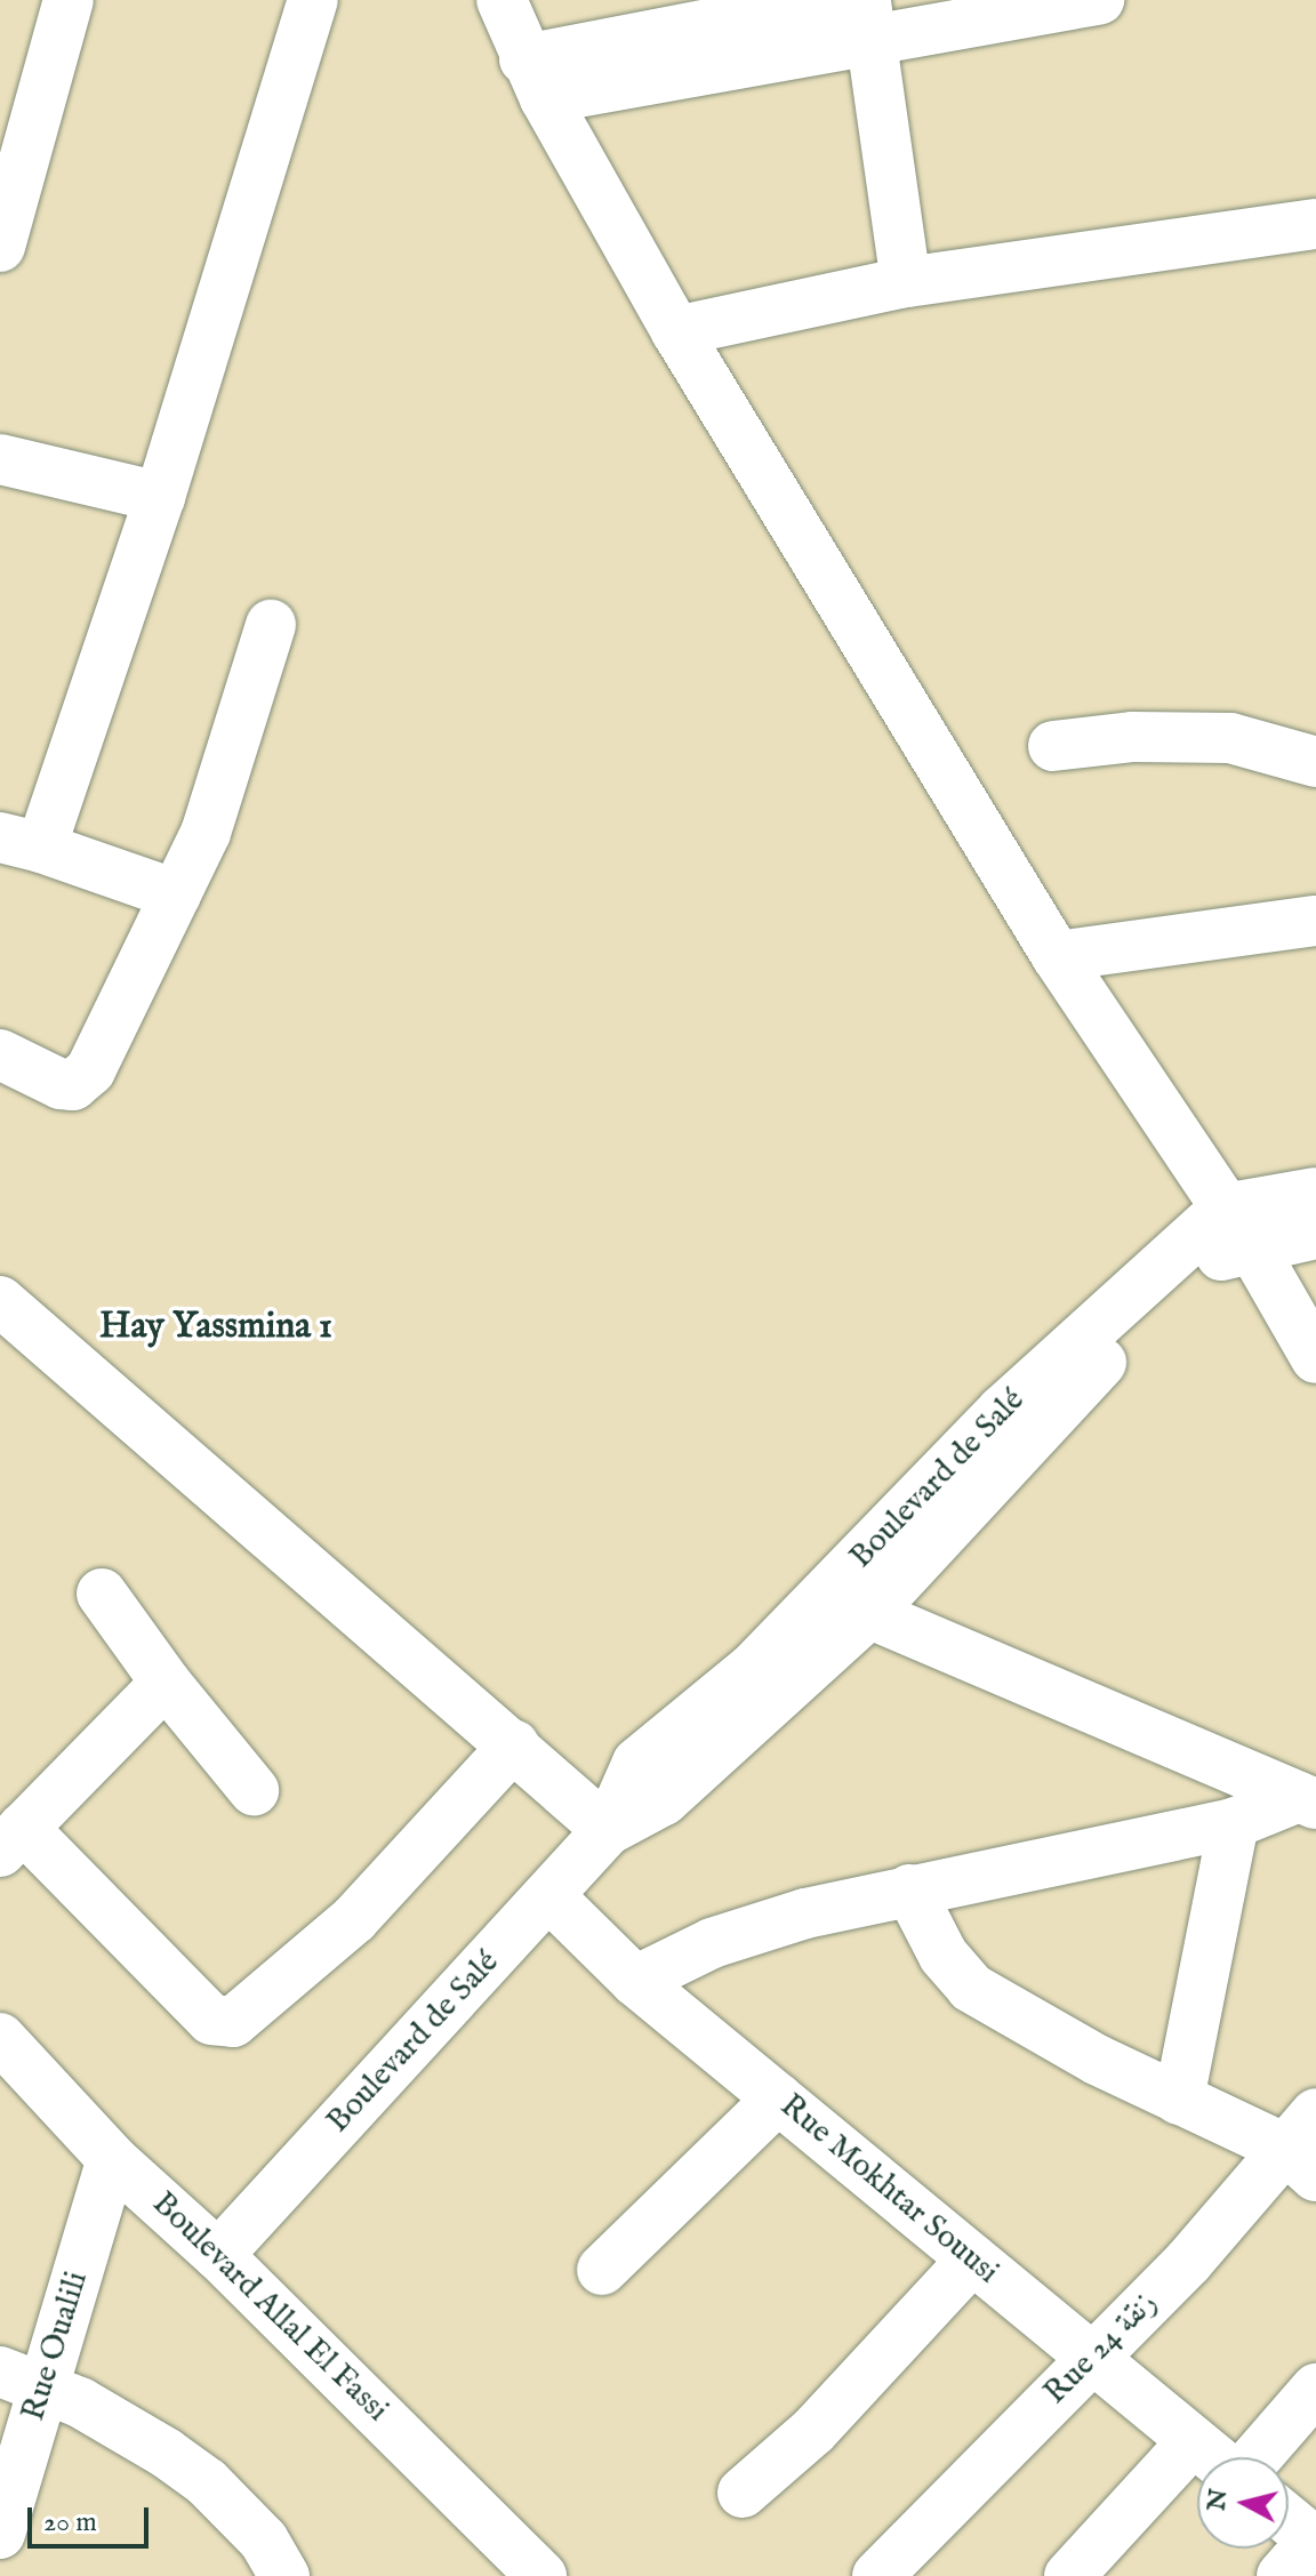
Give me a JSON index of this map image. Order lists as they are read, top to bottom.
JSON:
{
  "streets": {
    "street": [
      "Boulevard de Salé",
      "Rue Mokhtar Souusi",
      "Boulevard Allal El Fassi",
      "Rue Oualili",
      "Rue 24 زنقة"
    ]
  },
  "crossings": [
    ["Boulevard de Salé", "Rue Mokhtar Souusi"],
    ["Boulevard de Salé", "Boulevard Allal El Fassi"],
    ["Rue Mokhtar Souusi", "Rue 24 زنقة"],
    ["Boulevard Allal El Fassi", "Rue Oualili"]
  ],
  "districts": ["Hay Yassmina 1"],
  "scale_bar": "20 m",
  "north": "left"
}
